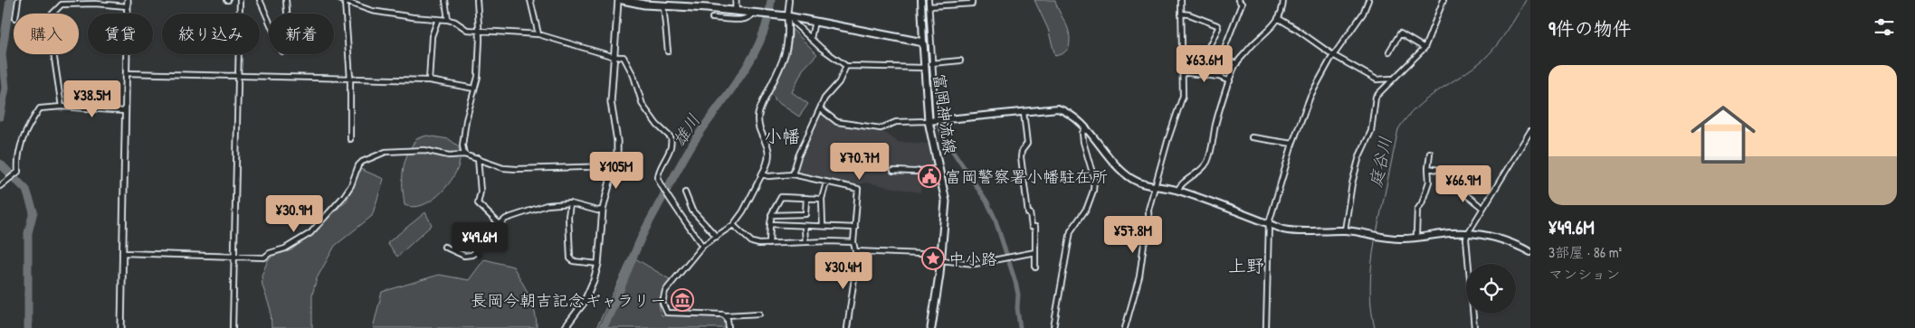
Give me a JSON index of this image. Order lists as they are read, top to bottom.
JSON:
{
  "streets": {
    "main road": ["富岡神流線"]
  },
  "districts": ["小幡", "上野"],
  "water": ["雄川", "庭谷川"],
  "places": {
    "public building": ["富岡警察署小幡駐在所"],
    "place": ["中小路"],
    "museum": ["長岡今朝吉記念ギャラリー"]
  },
  "page": {
    "heading": "9件の物件",
    "chip": [
      "購入",
      "賃貸",
      "絞り込み",
      "新着"
    ],
    "price": [
      "¥63.6M",
      "¥38.5M",
      "¥70.7M",
      "¥105M",
      "¥66.9M",
      "¥30.9M",
      "¥57.8M",
      "¥49.6M",
      "¥30.4M"
    ],
    "list": [
      {
        "name": "¥49.6M",
        "note": "3部屋 · 86 m² · マンション"
      }
    ]
  }
}
